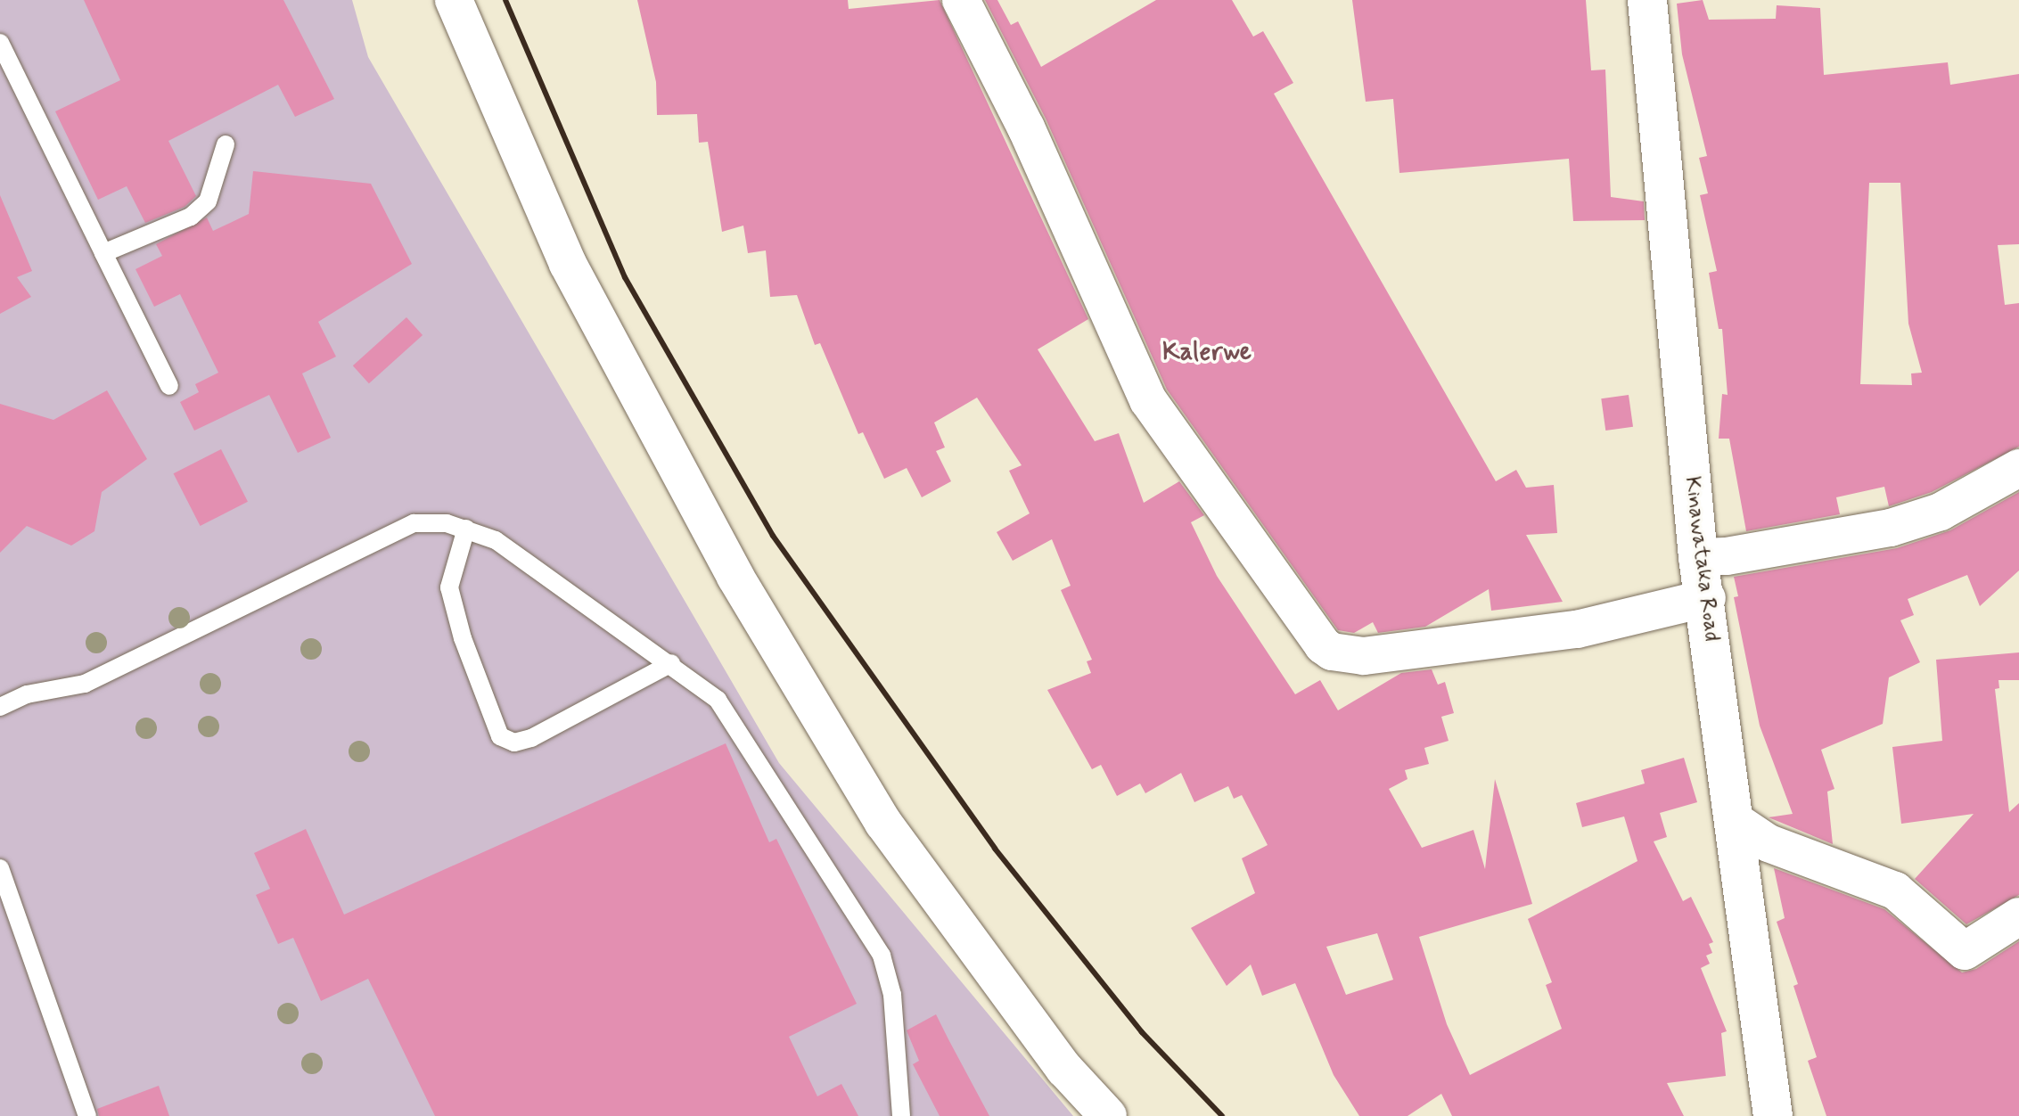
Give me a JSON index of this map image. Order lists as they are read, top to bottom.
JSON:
{
  "streets": {
    "street": ["Kinawataka Road"]
  },
  "districts": ["Kalerwe"]
}
